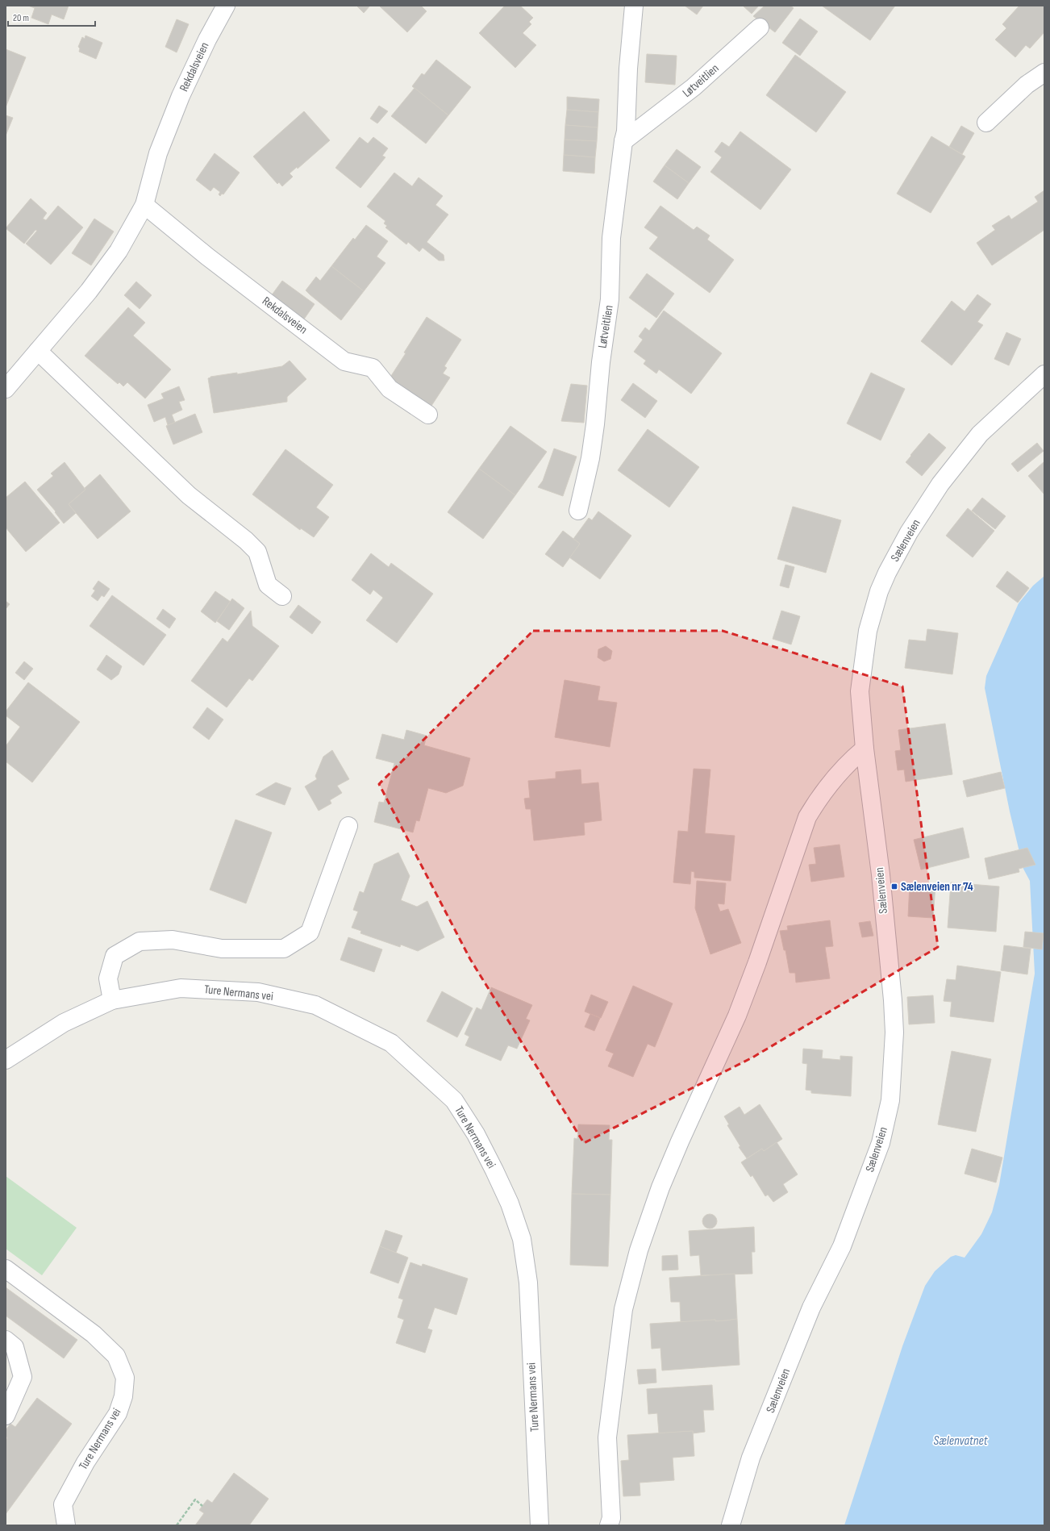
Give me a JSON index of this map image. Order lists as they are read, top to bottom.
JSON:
{
  "streets": {
    "street": [
      "Rekdalsveien",
      "Løtveitlien",
      "Sælenveien",
      "Ture Nermans vei"
    ]
  },
  "water": ["Sælenvatnet"],
  "places": {
    "transit": ["Sælenveien nr 74"]
  },
  "scale_bar": "20 m"
}
